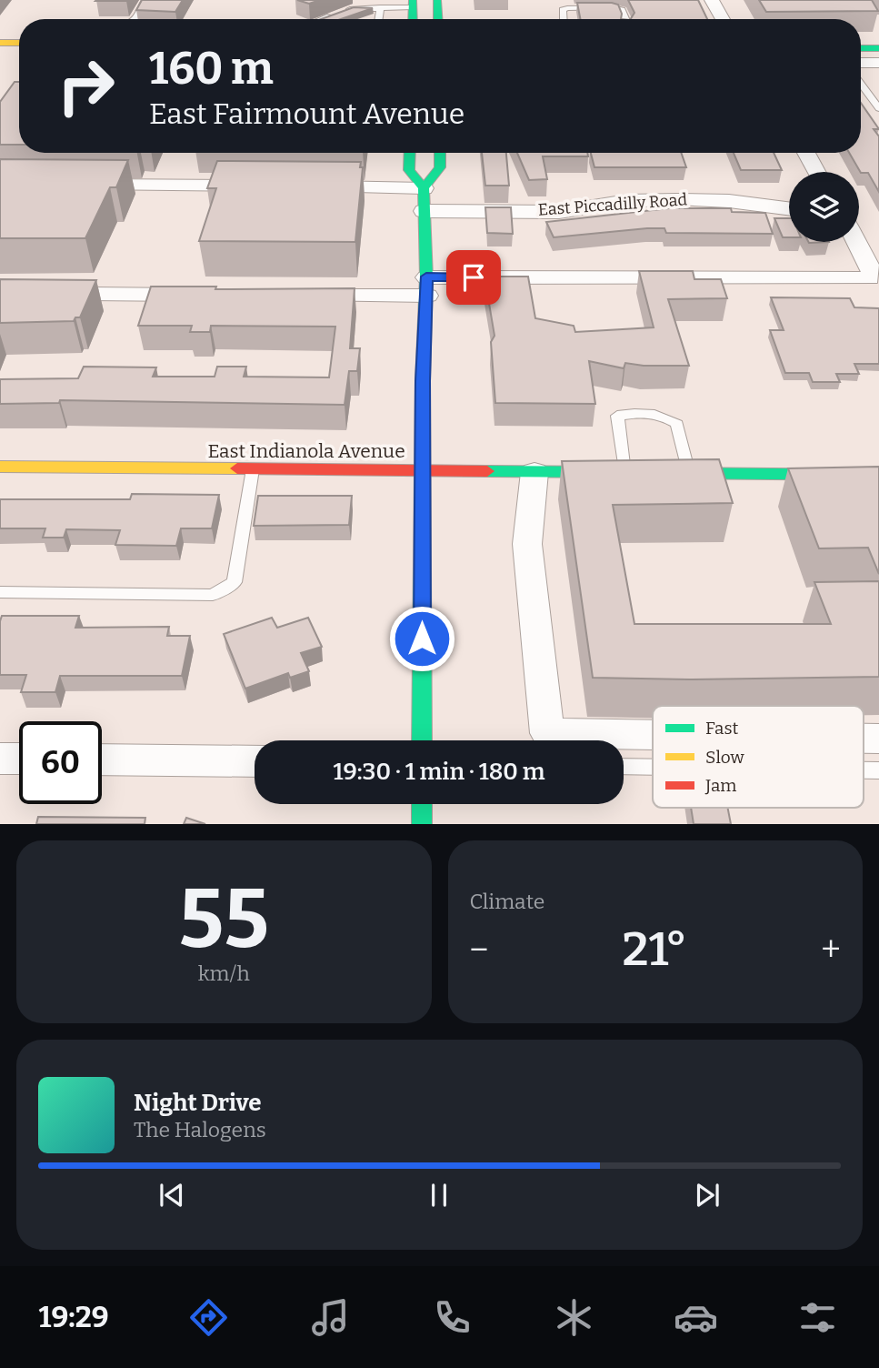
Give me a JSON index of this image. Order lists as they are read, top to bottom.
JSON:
{
  "streets": {
    "main road": ["East Indianola Avenue"],
    "street": ["East Piccadilly Road"]
  },
  "legend": ["Fast", "Slow", "Jam"],
  "page": {
    "turn": ["160 m", "East Fairmount Avenue"],
    "limit": "60",
    "trip": "19:30 · 1 min · 180 m",
    "tile": [
      ["55", "km/h"],
      "Climate"
    ],
    "heat": ["−", "21°", "+"],
    "song": ["Night Drive", "The Halogens"],
    "tabs": "19:29"
  }
}
